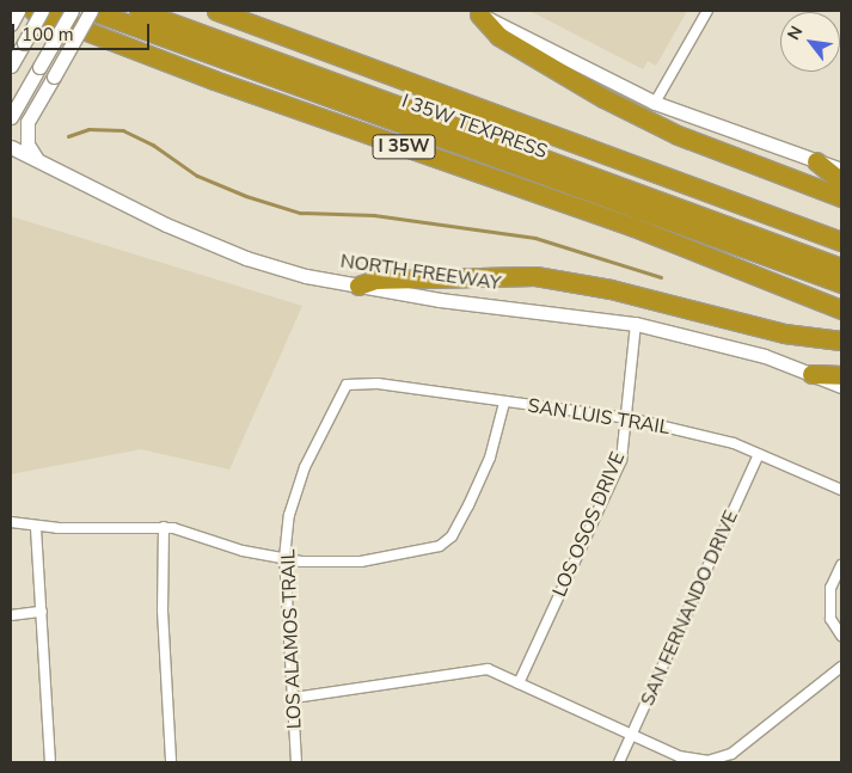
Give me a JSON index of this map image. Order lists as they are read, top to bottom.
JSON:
{
  "streets": {
    "highway": ["I 35W TEXPRESS", "I 35W"],
    "main road": ["NORTH FREEWAY"],
    "street": [
      "SAN LUIS TRAIL",
      "LOS OSOS DRIVE",
      "SAN FERNANDO DRIVE",
      "LOS ALAMOS TRAIL"
    ]
  },
  "crossings": [
    ["NORTH FREEWAY", "LOS OSOS DRIVE"],
    ["SAN LUIS TRAIL", "LOS OSOS DRIVE"],
    ["SAN LUIS TRAIL", "SAN FERNANDO DRIVE"],
    ["SAN LUIS TRAIL", "LOS ALAMOS TRAIL"]
  ],
  "scale_bar": "100 m",
  "north": "top left"
}
